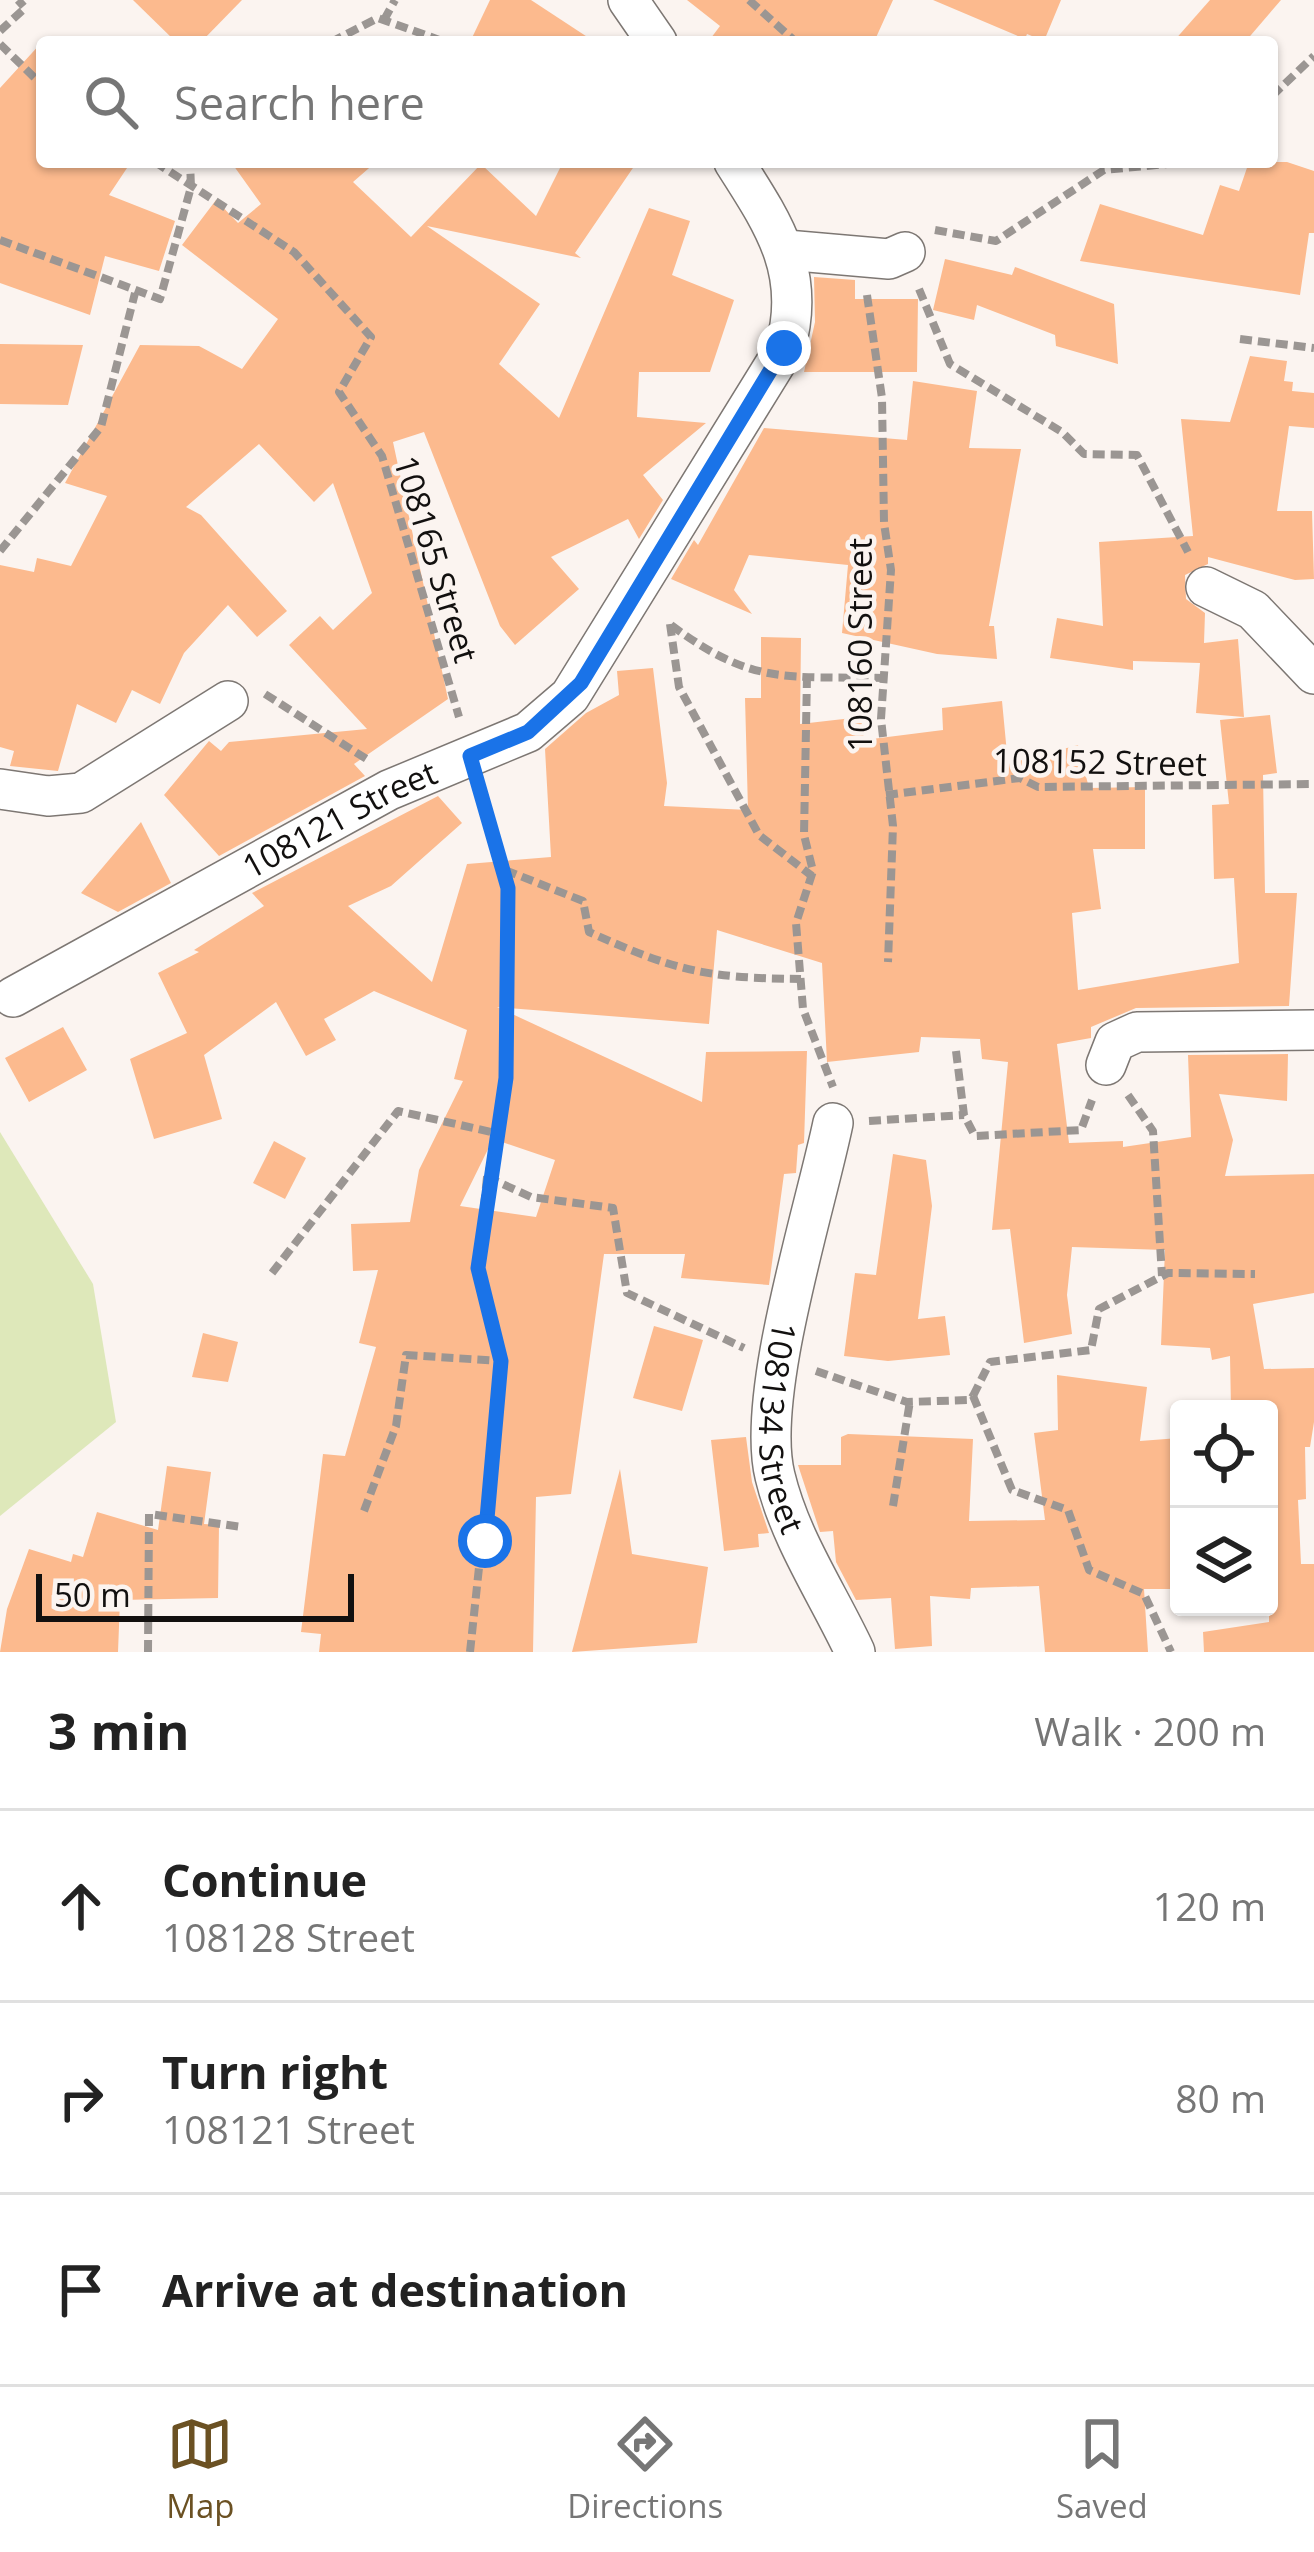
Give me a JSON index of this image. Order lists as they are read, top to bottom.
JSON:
{
  "streets": {
    "street": ["108121 Street", "108134 Street"],
    "path": ["108165 Street", "108160 Street", "108152 Street"]
  },
  "crossings": [
    ["108165 Street", "108121 Street"],
    ["108160 Street", "108152 Street"]
  ],
  "scale_bar": "50 m",
  "page": {
    "search": "Search here",
    "scale": "50 m",
    "heading": ["3 min", "Walk · 200 m"],
    "list": [
      ["Continue", "108128 Street", "120 m"],
      ["Turn right", "108121 Street", "80 m"],
      "Arrive at destination"
    ],
    "nav": ["Map", "Directions", "Saved"]
  }
}
